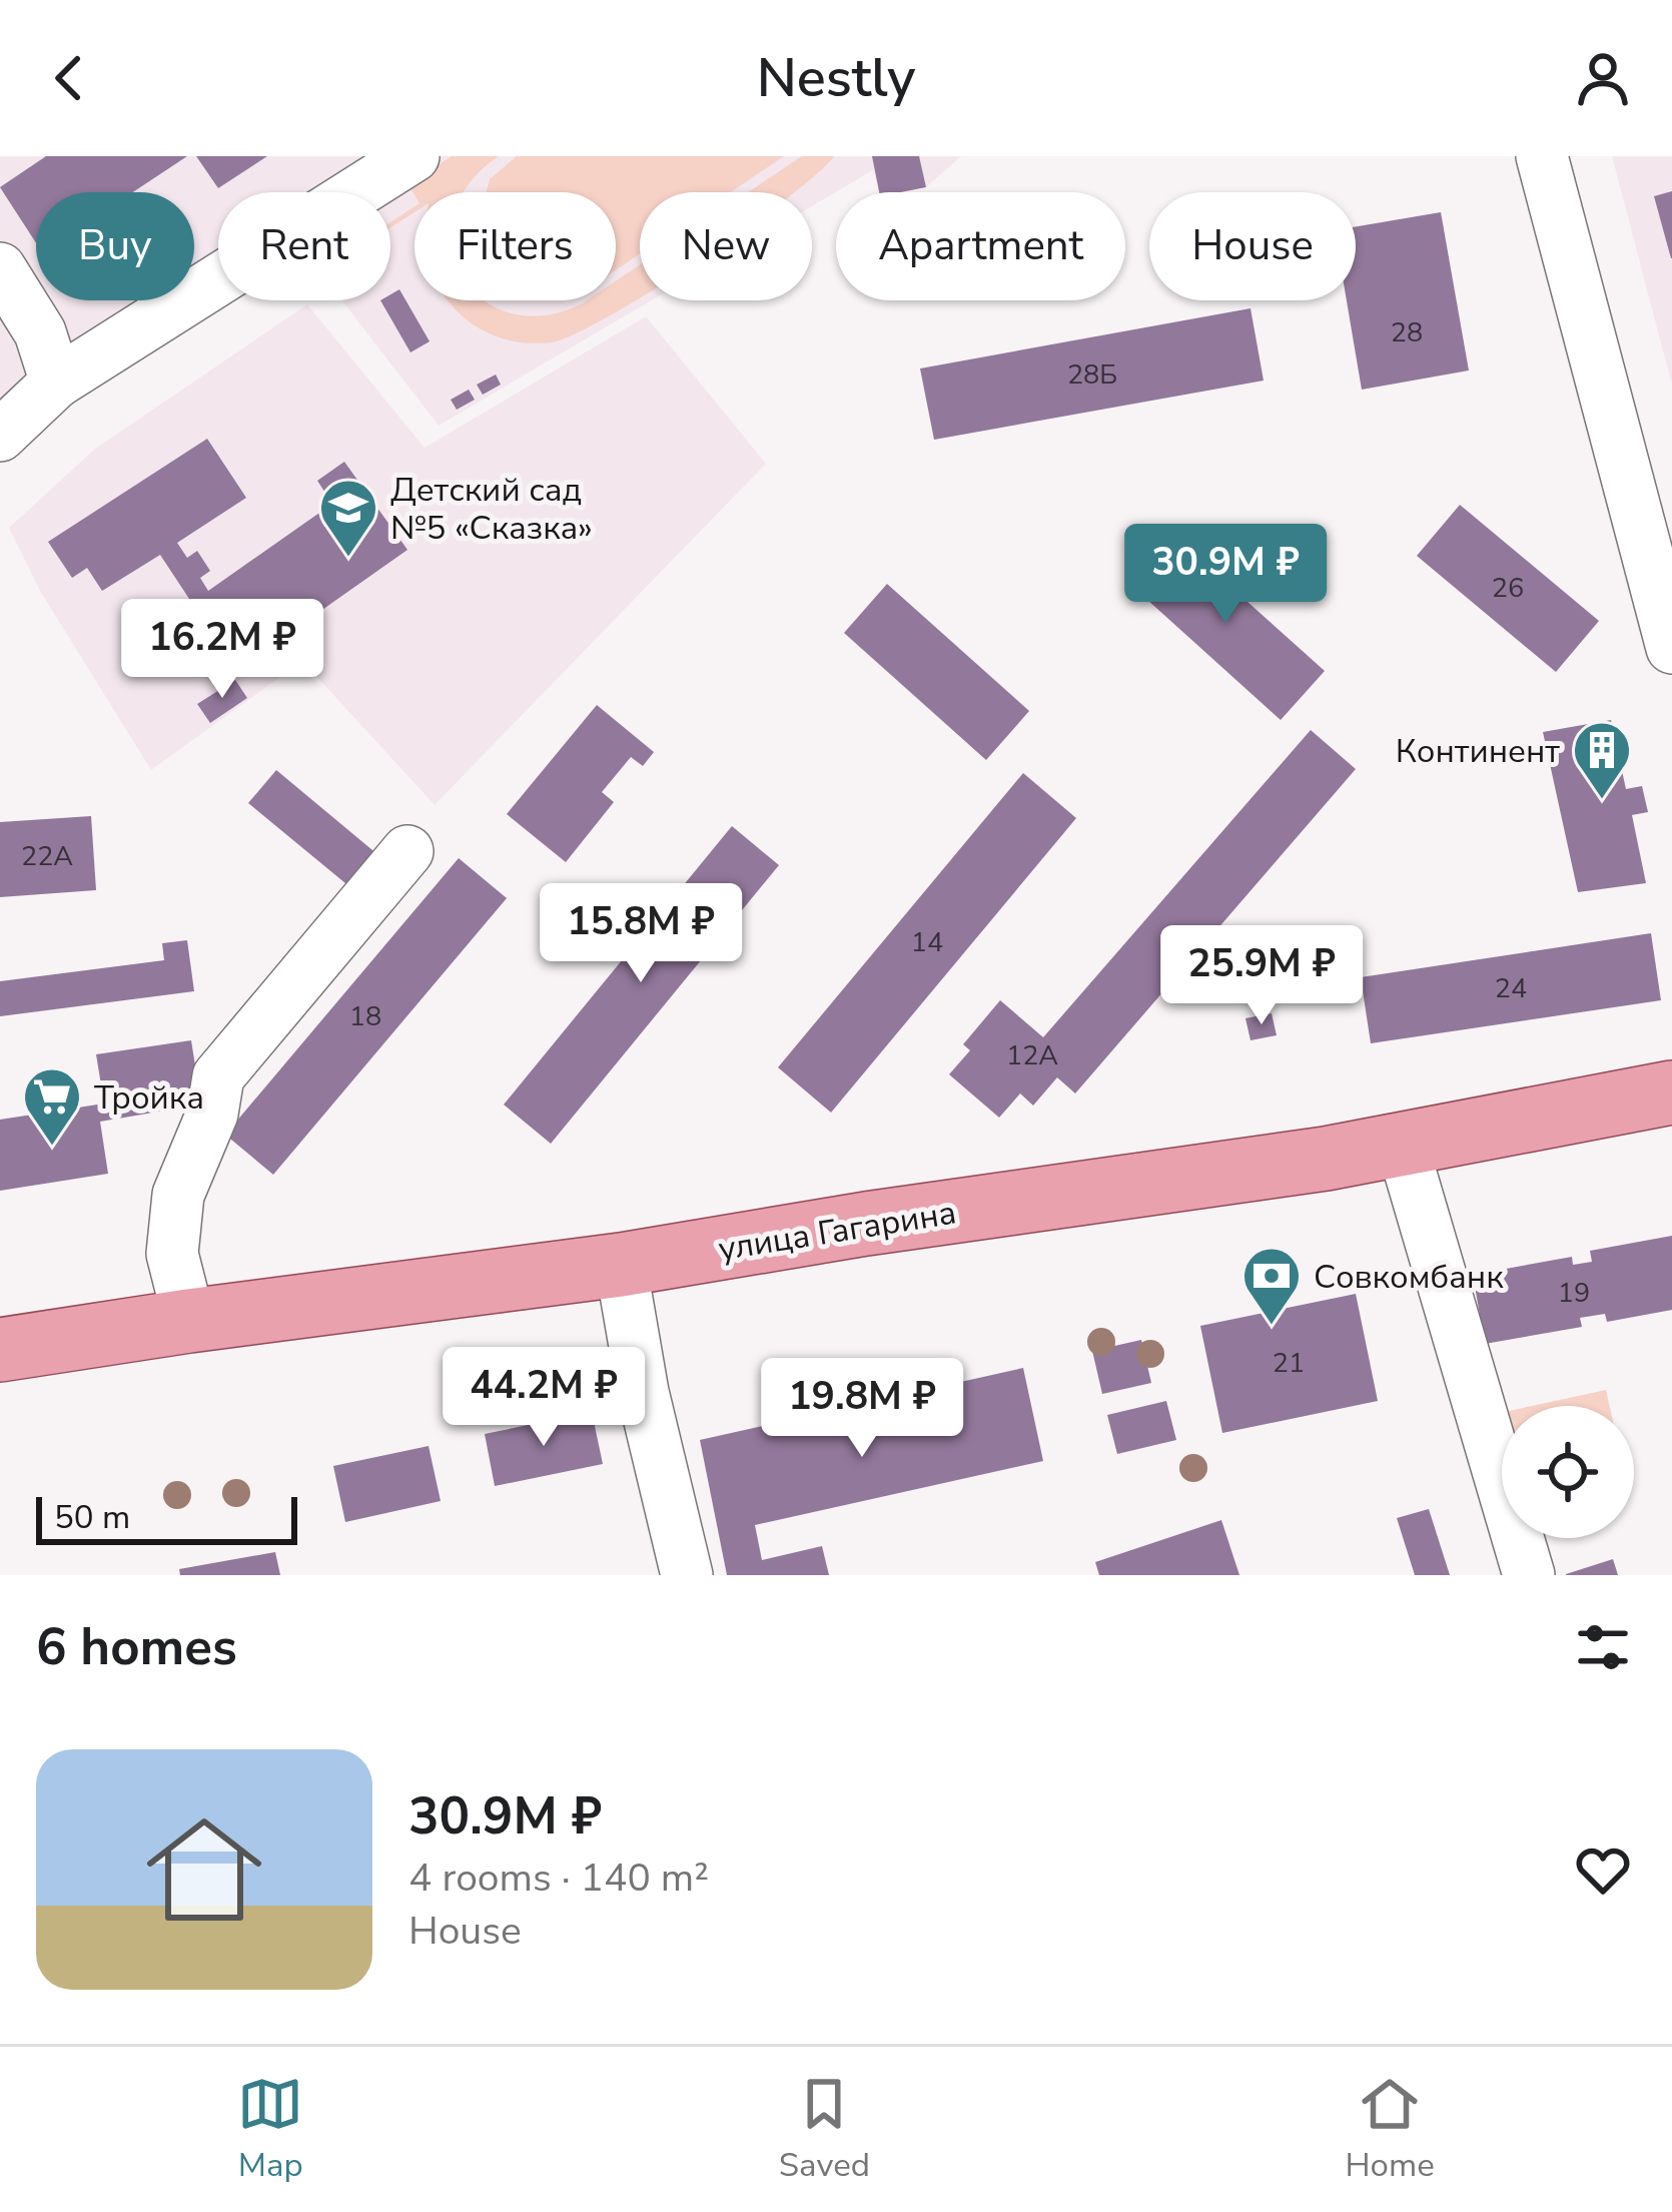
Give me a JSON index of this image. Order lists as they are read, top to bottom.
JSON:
{
  "streets": {
    "main road": ["улица Гагарина"]
  },
  "places": {
    "school or university": ["Детский сад №5 «Сказка»"],
    "building": ["Континент"],
    "supermarket": ["Тройка"],
    "bank": ["Совкомбанк"]
  },
  "house_numbers": [
    "28",
    "28Б",
    "26",
    "22А",
    "14",
    "24",
    "18",
    "12А",
    "19",
    "21"
  ],
  "scale_bar": "50 m",
  "page": {
    "header": "Nestly",
    "chip": [
      "Buy",
      "Rent",
      "Filters",
      "New",
      "Apartment",
      "House"
    ],
    "price": [
      "30.9M ₽",
      "16.2M ₽",
      "15.8M ₽",
      "25.9M ₽",
      "44.2M ₽",
      "19.8M ₽"
    ],
    "scale": "50 m",
    "heading": "6 homes",
    "list": [
      {
        "name": "30.9M ₽",
        "note": "4 rooms · 140 m² · House"
      }
    ],
    "tabs": ["Map", "Saved", "Home"]
  }
}
